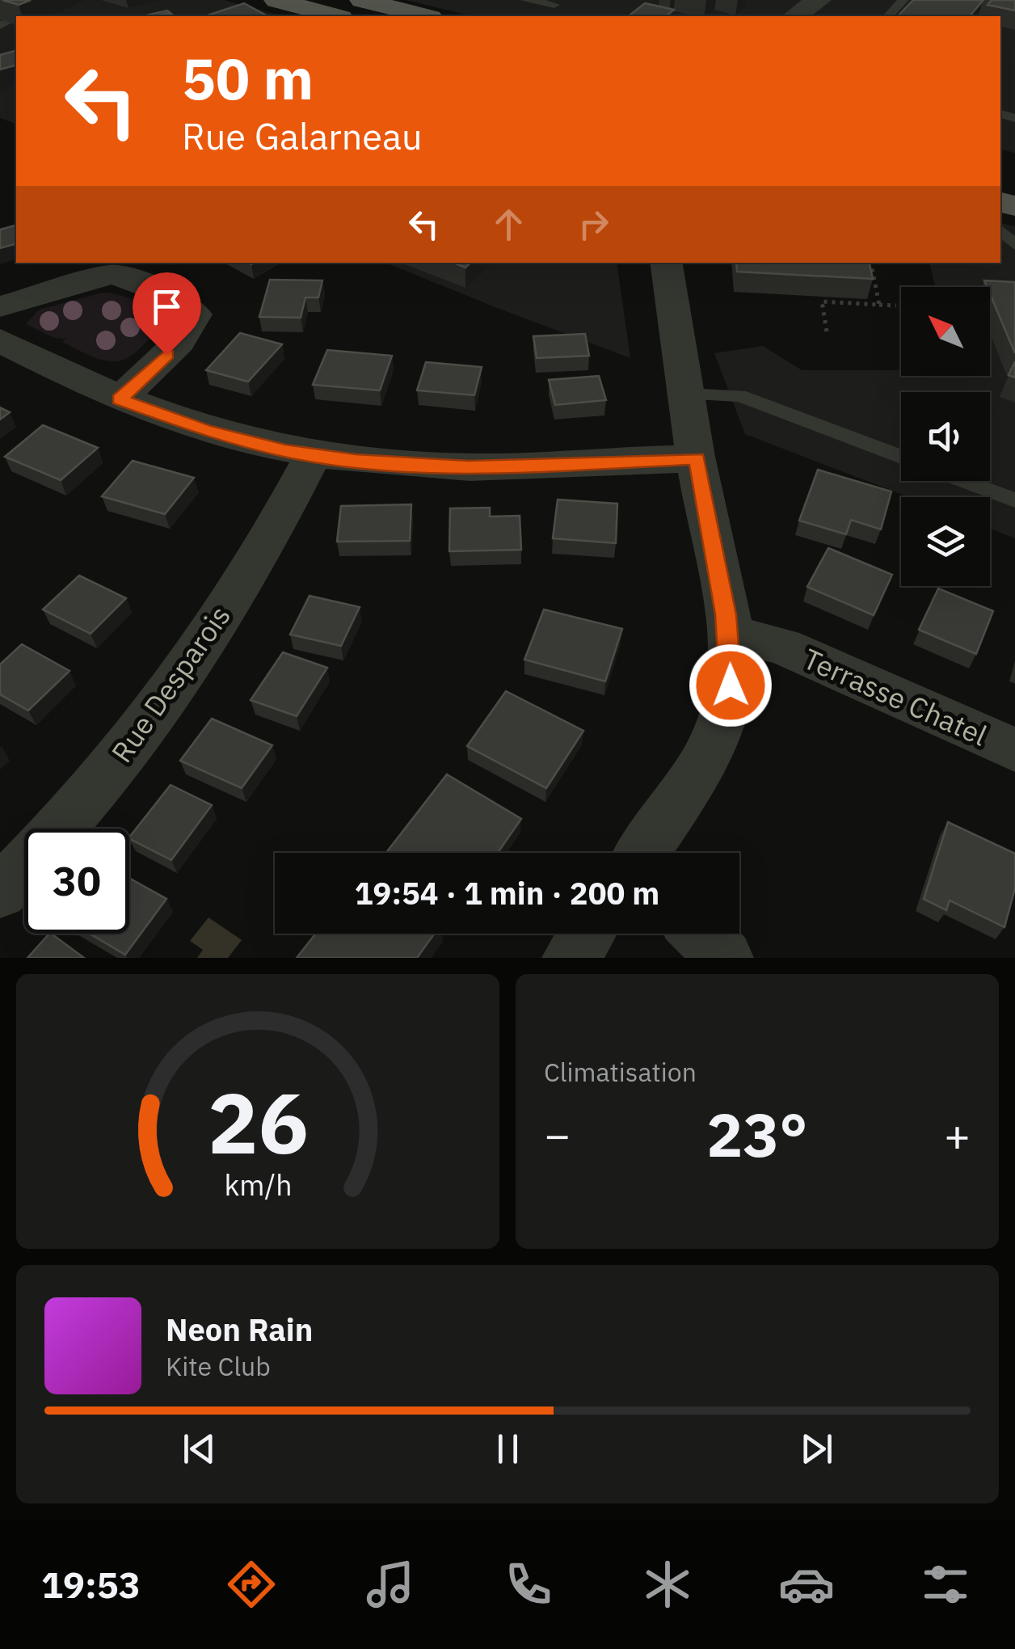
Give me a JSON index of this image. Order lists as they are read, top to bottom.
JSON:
{
  "streets": {
    "street": ["Rue Desparois", "Terrasse Chatel"]
  },
  "north": "top left",
  "page": {
    "turn": ["50 m", "Rue Galarneau"],
    "limit": "30",
    "trip": "19:54 · 1 min · 200 m",
    "tile": "Climatisation",
    "heat": ["−", "23°", "+"],
    "song": ["Neon Rain", "Kite Club"],
    "tabs": "19:53",
    "gauge": ["26", "km/h"]
  }
}
